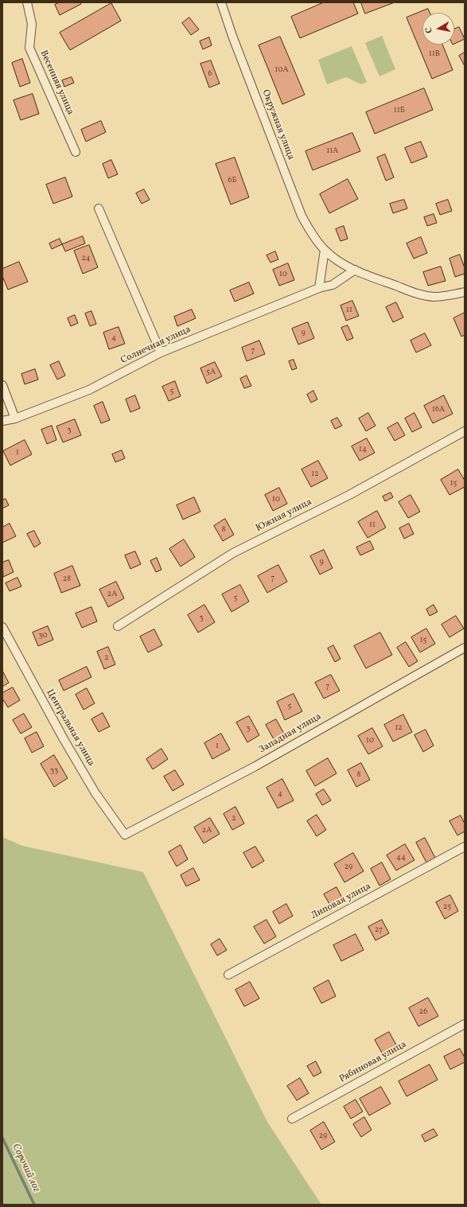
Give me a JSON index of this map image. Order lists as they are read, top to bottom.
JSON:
{
  "streets": {
    "street": [
      "Весенняя улица",
      "Окружная улица",
      "Солнечная улица",
      "Южная улица",
      "Центральная улица",
      "Западная улица",
      "Липовая улица",
      "Рябиновая улица"
    ]
  },
  "crossings": [
    ["Центральная улица", "Западная улица"]
  ],
  "water": ["Сорочий лог"],
  "house_numbers": [
    "11В",
    "10А",
    "6",
    "11Б",
    "11А",
    "6Б",
    "24",
    "10",
    "11",
    "9",
    "4",
    "7",
    "5А",
    "5",
    "16А",
    "3",
    "14",
    "1",
    "12",
    "15",
    "10",
    "11",
    "8",
    "9",
    "7",
    "28",
    "2А",
    "5",
    "3",
    "30",
    "15",
    "2",
    "7",
    "5",
    "12",
    "3",
    "10",
    "1",
    "33",
    "8",
    "4",
    "2",
    "2А",
    "44",
    "29",
    "25",
    "27",
    "26",
    "29"
  ],
  "north": "left"
}
